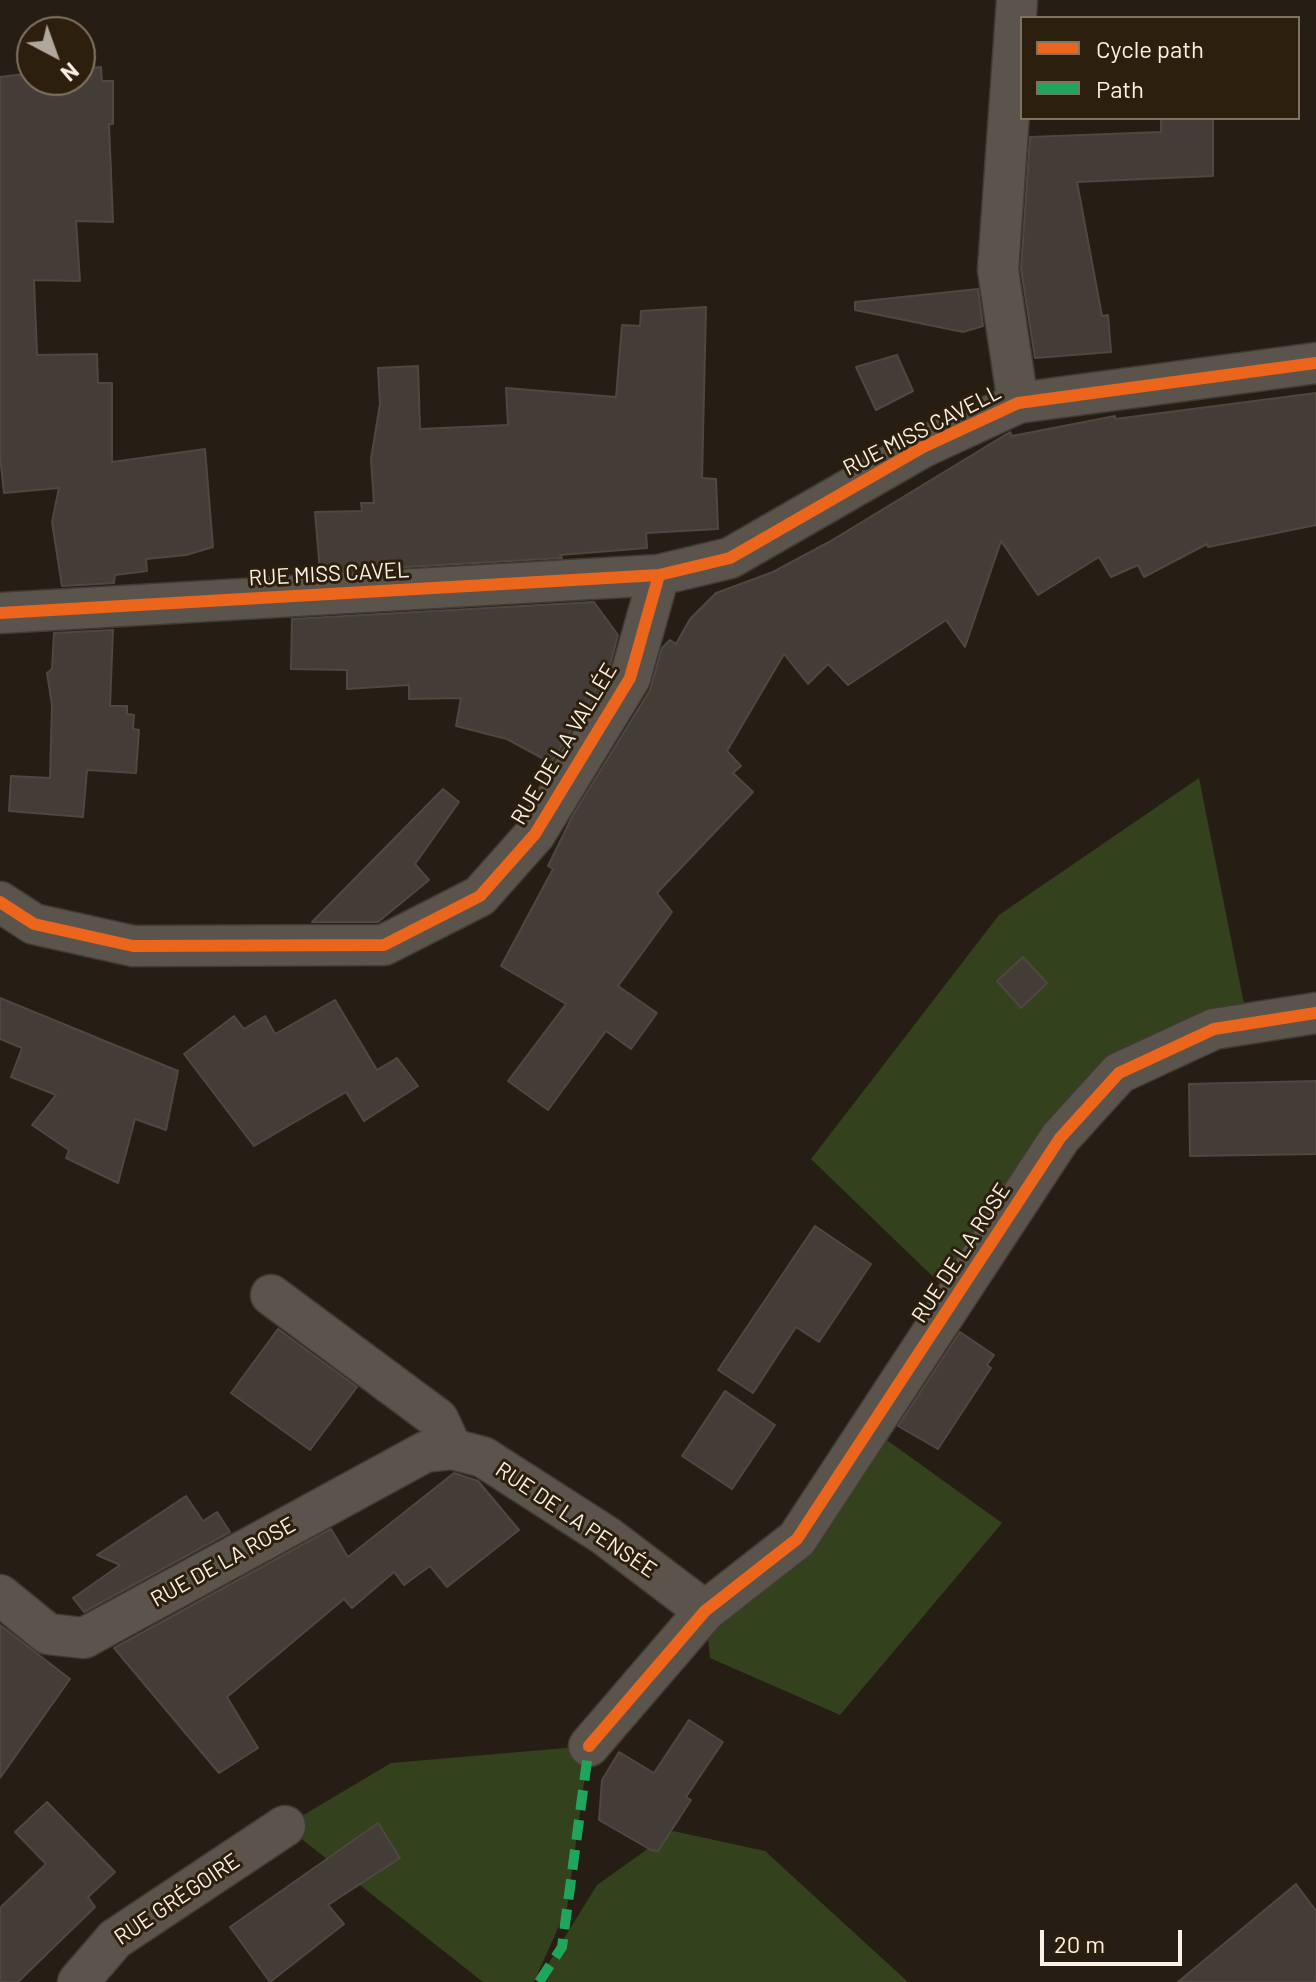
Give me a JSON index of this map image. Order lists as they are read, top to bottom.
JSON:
{
  "streets": {
    "street": [
      "RUE MISS CAVELL",
      "RUE MISS CAVEL",
      "RUE DE LA VALLÉE",
      "RUE DE LA ROSE",
      "RUE DE LA PENSÉE",
      "RUE GRÉGOIRE"
    ]
  },
  "crossings": [
    ["RUE MISS CAVELL", "RUE MISS CAVEL"],
    ["RUE MISS CAVELL", "RUE DE LA VALLÉE"],
    ["RUE MISS CAVEL", "RUE DE LA VALLÉE"],
    ["RUE DE LA ROSE", "RUE DE LA PENSÉE"]
  ],
  "legend": ["Cycle path", "Path"],
  "scale_bar": "20 m",
  "north": "bottom right"
}
